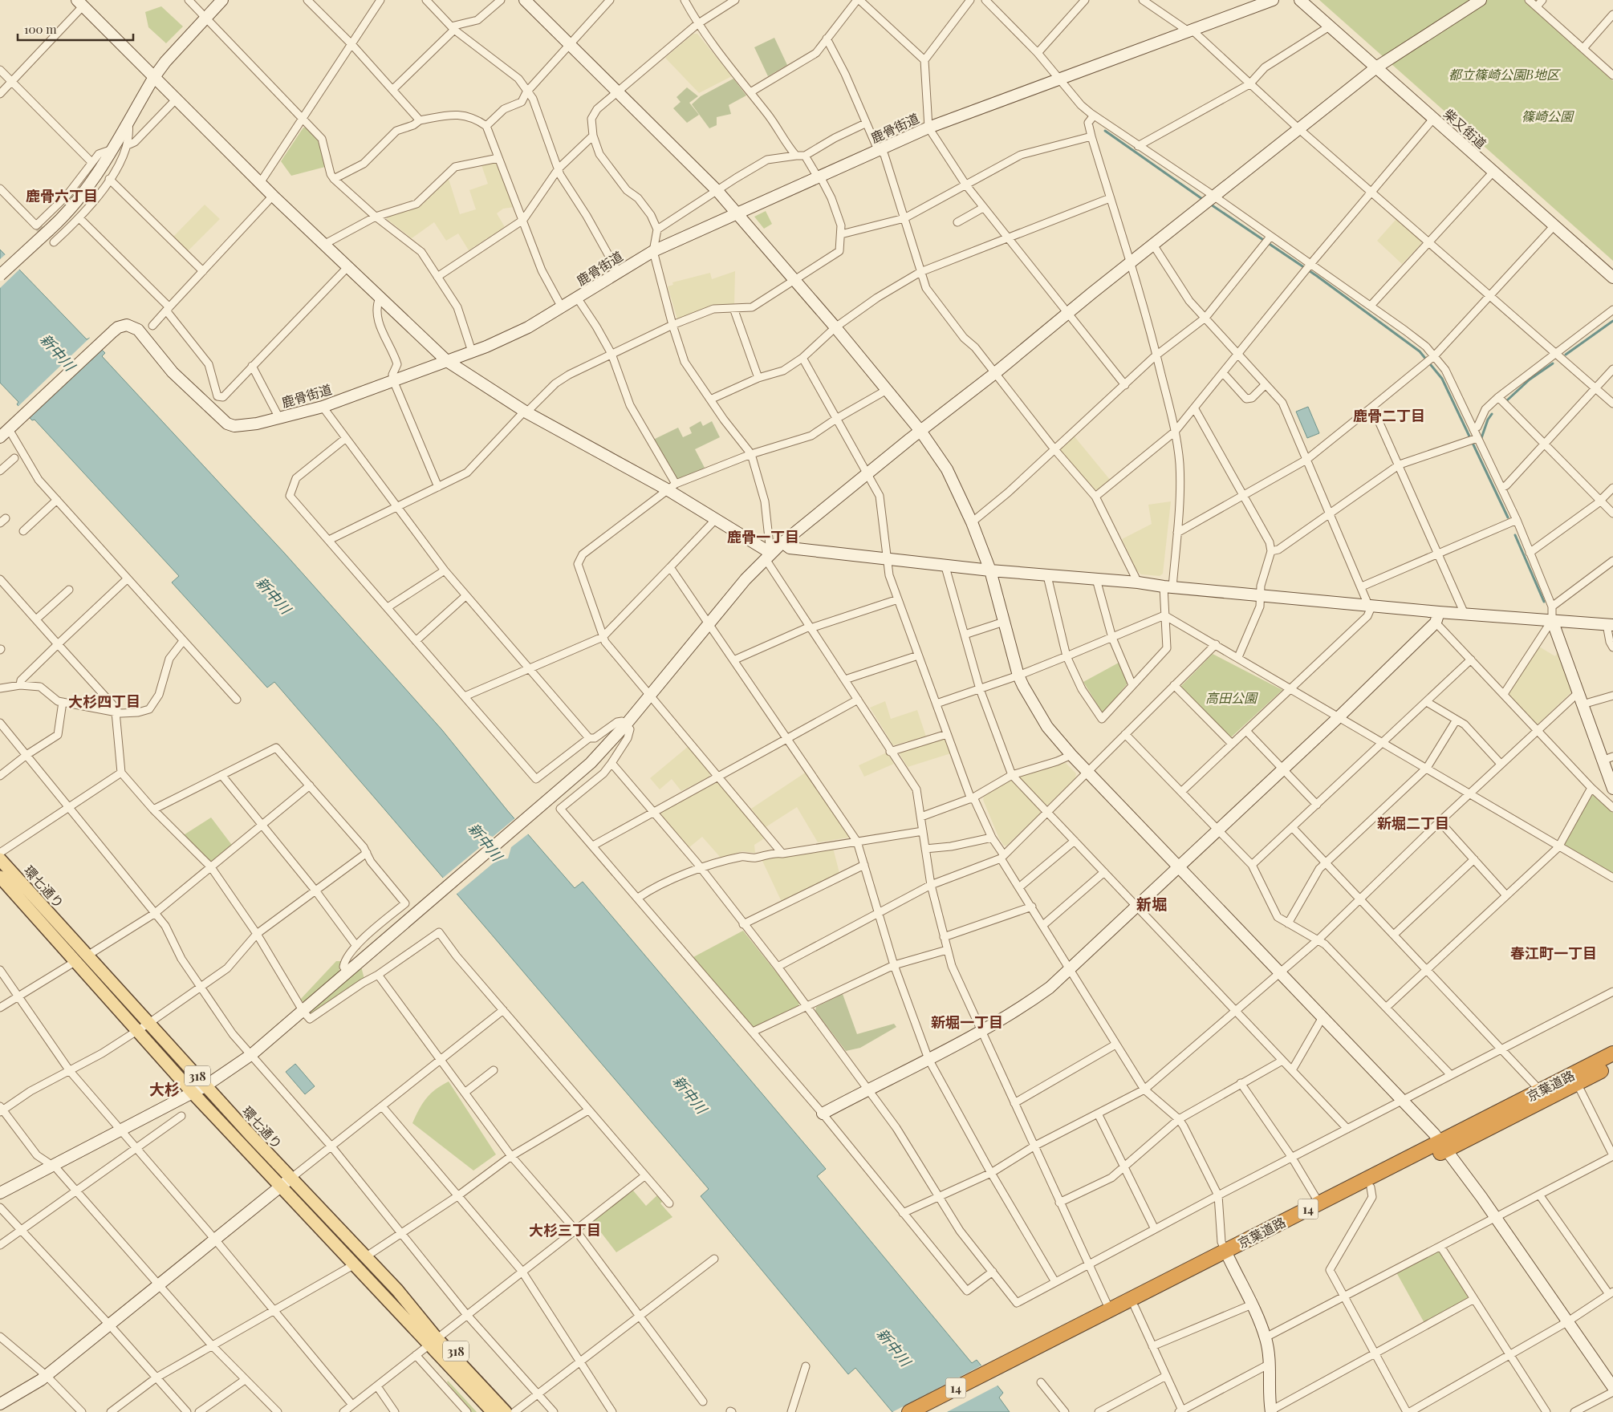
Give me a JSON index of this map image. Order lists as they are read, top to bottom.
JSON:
{
  "streets": {
    "highway": ["京葉道路", "14"],
    "main road": ["環七通り", "318"],
    "street": ["鹿骨街道", "柴又街道"]
  },
  "crossings": [
    ["環七通り", "318"]
  ],
  "districts": [
    "鹿骨六丁目",
    "鹿骨二丁目",
    "鹿骨一丁目",
    "大杉四丁目",
    "新堀二丁目",
    "新堀",
    "春江町一丁目",
    "新堀一丁目",
    "大杉",
    "大杉三丁目"
  ],
  "water": ["新中川"],
  "parks": ["都立篠崎公園B地区", "篠崎公園", "高田公園"],
  "scale_bar": "100 m"
}
